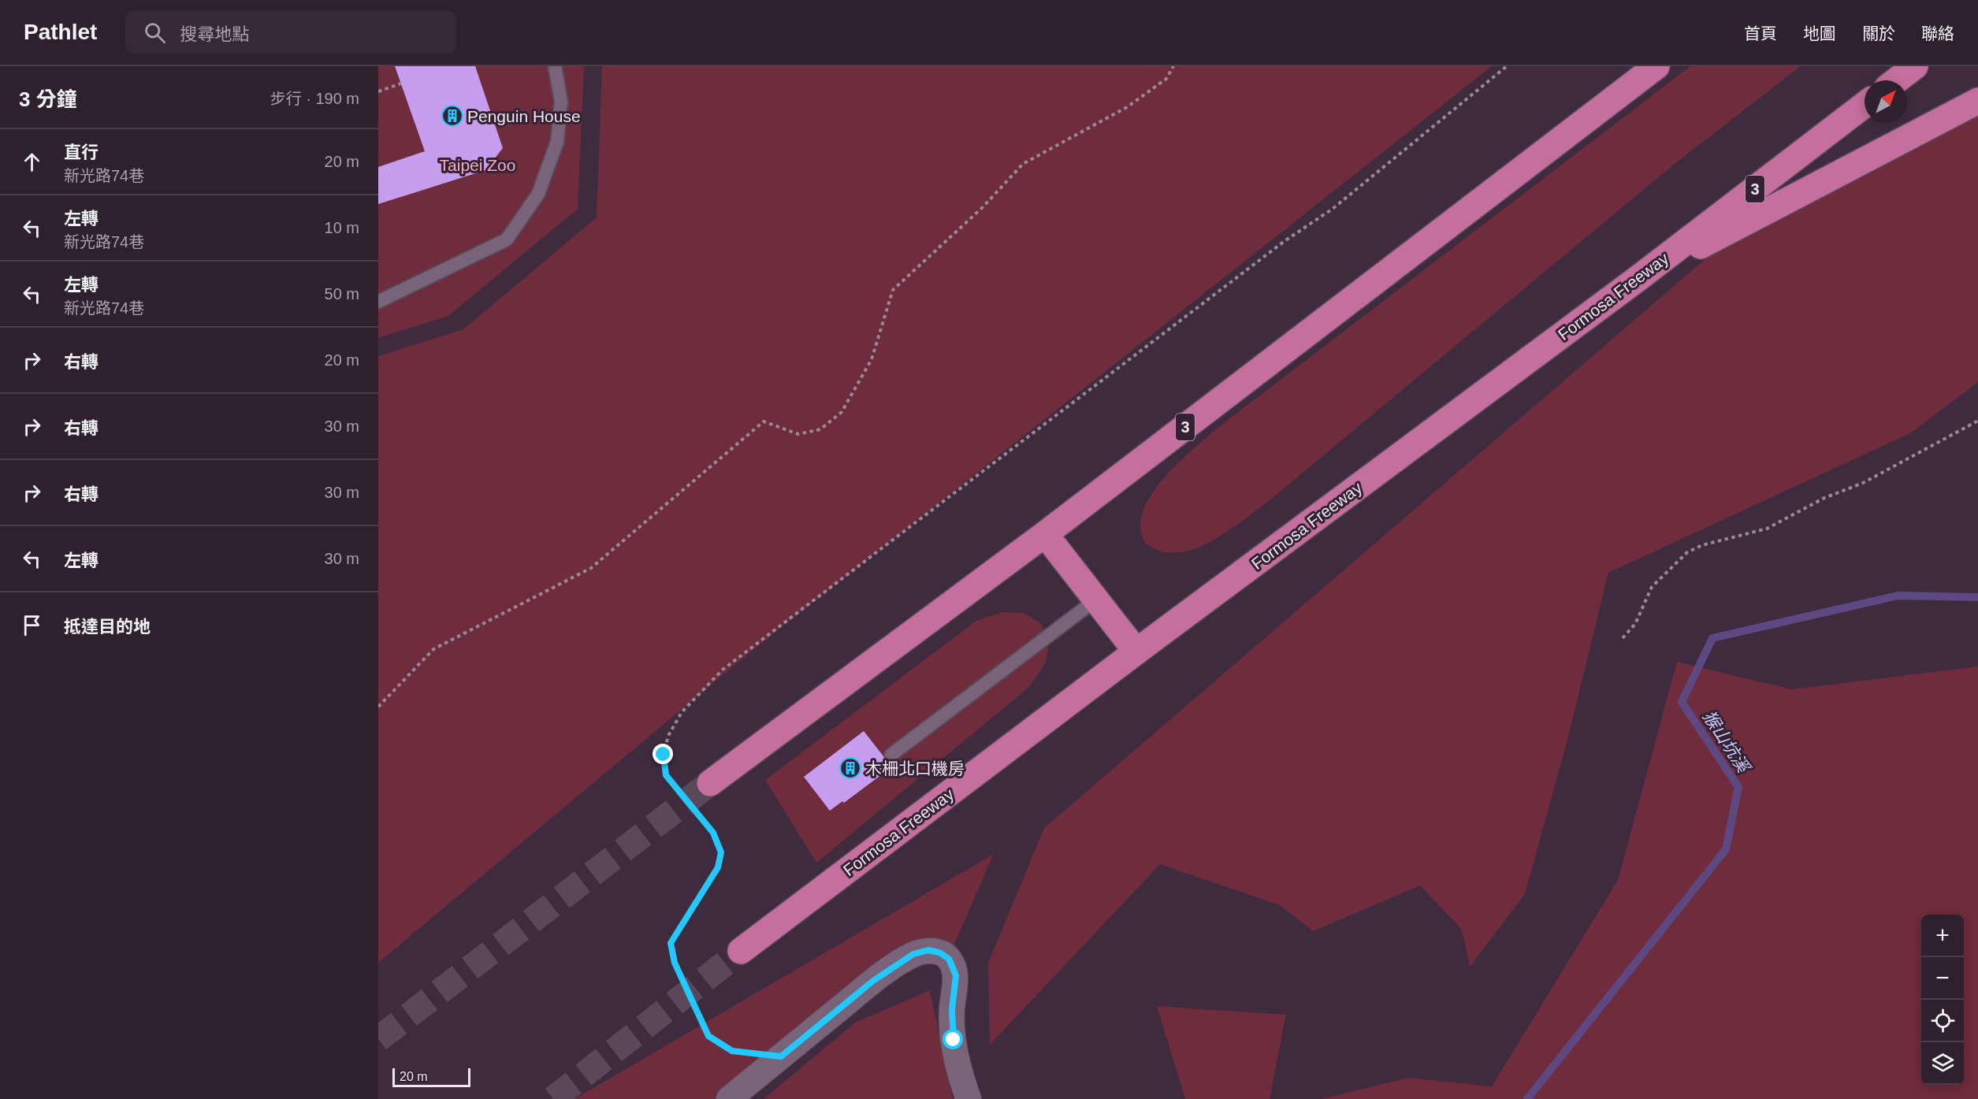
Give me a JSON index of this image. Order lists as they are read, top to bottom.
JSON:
{
  "streets": {
    "highway": ["3", "Formosa Freeway"]
  },
  "water": ["猴山坑溪"],
  "parks": ["Taipei Zoo"],
  "places": {
    "building": ["Penguin House", "木柵北口機房"]
  },
  "scale_bar": "20 m",
  "north": "top right",
  "page": {
    "header": "Pathlet",
    "search": "搜尋地點",
    "nav": [
      "首頁",
      "地圖",
      "關於",
      "聯絡"
    ],
    "heading": ["3 分鐘", "步行 · 190 m"],
    "list": [
      ["直行", "新光路74巷", "20 m"],
      ["左轉", "新光路74巷", "10 m"],
      ["左轉", "新光路74巷", "50 m"],
      ["右轉", "20 m"],
      ["右轉", "30 m"],
      ["右轉", "30 m"],
      ["左轉", "30 m"],
      "抵達目的地"
    ],
    "map_buttons": ["+", "−"],
    "scale": "20 m"
  }
}
